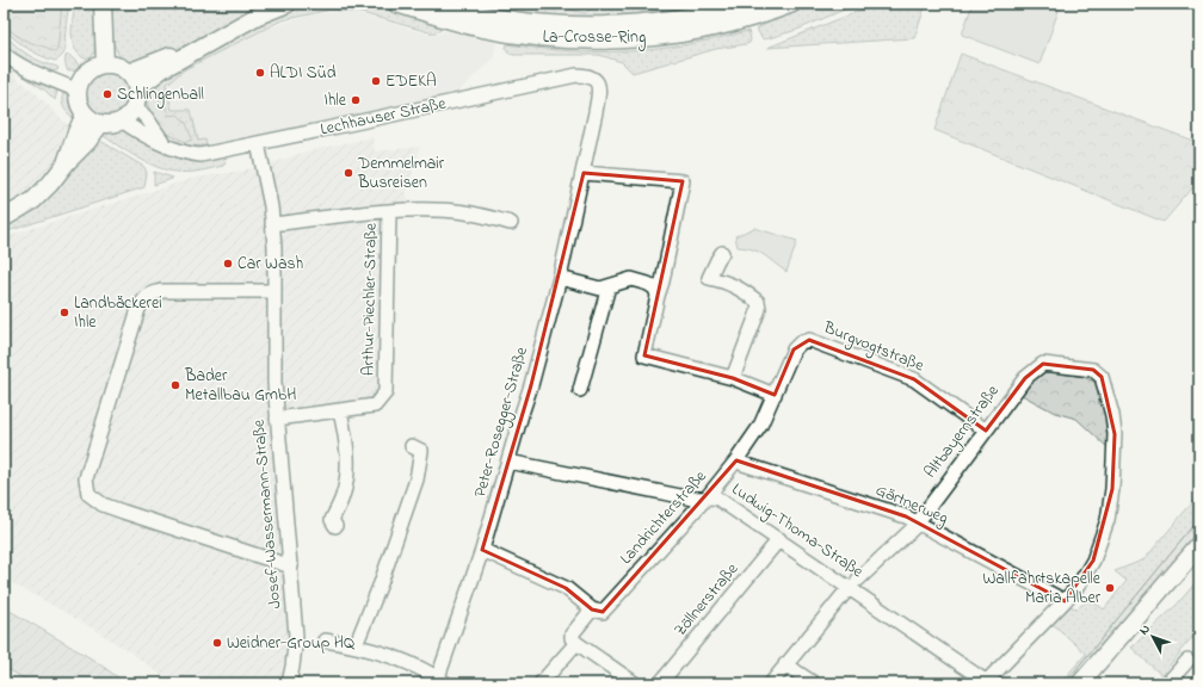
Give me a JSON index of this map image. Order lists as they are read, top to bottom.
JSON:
{
  "streets": {
    "main road": ["La-Crosse-Ring"],
    "street": [
      "Lechhauser Straße",
      "Arthur-Piechler-Straße",
      "Burgvogtstraße",
      "Peter-Rosegger-Straße",
      "Altbayernstraße",
      "Gärtnerweg",
      "Josef-Wassermann-Straße",
      "Landrichterstraße",
      "Ludwig-Thoma-Straße",
      "Zöllnerstraße"
    ]
  },
  "crossings": [
    ["Lechhauser Straße", "Peter-Rosegger-Straße"],
    ["Lechhauser Straße", "Josef-Wassermann-Straße"],
    ["Arthur-Piechler-Straße", "Josef-Wassermann-Straße"],
    ["Burgvogtstraße", "Altbayernstraße"],
    ["Burgvogtstraße", "Landrichterstraße"],
    ["Peter-Rosegger-Straße", "Ludwig-Thoma-Straße"],
    ["Altbayernstraße", "Gärtnerweg"],
    ["Altbayernstraße", "Ludwig-Thoma-Straße"],
    ["Gärtnerweg", "Landrichterstraße"],
    ["Landrichterstraße", "Ludwig-Thoma-Straße"],
    ["Ludwig-Thoma-Straße", "Zöllnerstraße"]
  ],
  "places": [
    "ALDI Süd",
    "EDEKA",
    "Schlingenball",
    "Ihle",
    "Demmelmair Busreisen",
    "Car Wash",
    "Landbäckerei Ihle",
    "Bader Metallbau GmbH",
    "Wallfahrtskapelle Maria Alber",
    "Weidner-Group HQ"
  ],
  "north": "top left"
}
